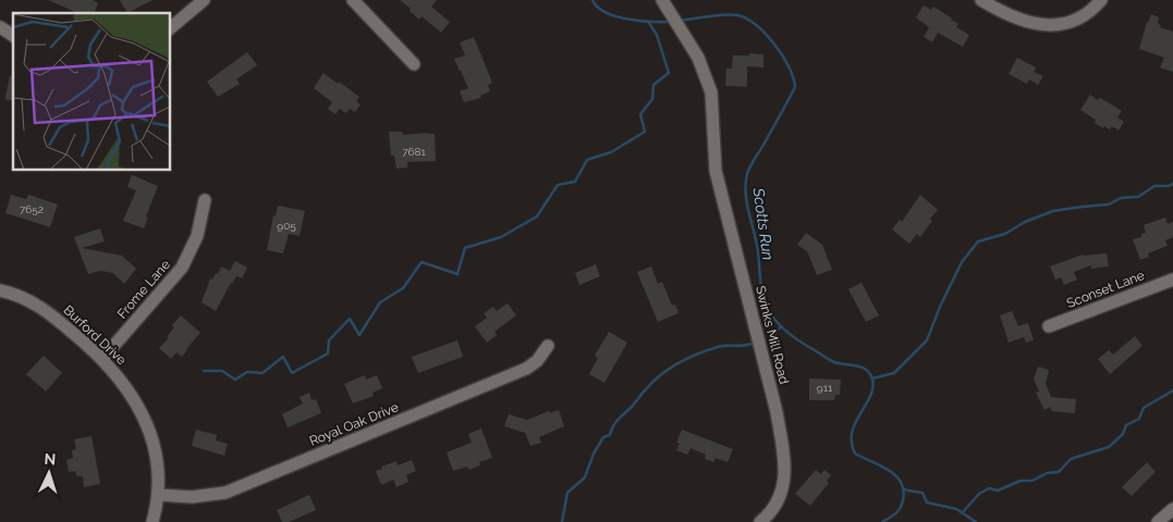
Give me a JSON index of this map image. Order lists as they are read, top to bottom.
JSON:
{
  "streets": {
    "street": [
      "Frome Lane",
      "Sconset Lane",
      "Burford Drive",
      "Swinks Mill Road",
      "Royal Oak Drive"
    ]
  },
  "crossings": [
    ["Frome Lane", "Burford Drive"],
    ["Burford Drive", "Royal Oak Drive"]
  ],
  "water": ["Scotts Run"],
  "house_numbers": [
    "7681",
    "7652",
    "905",
    "911"
  ],
  "north": "top"
}
